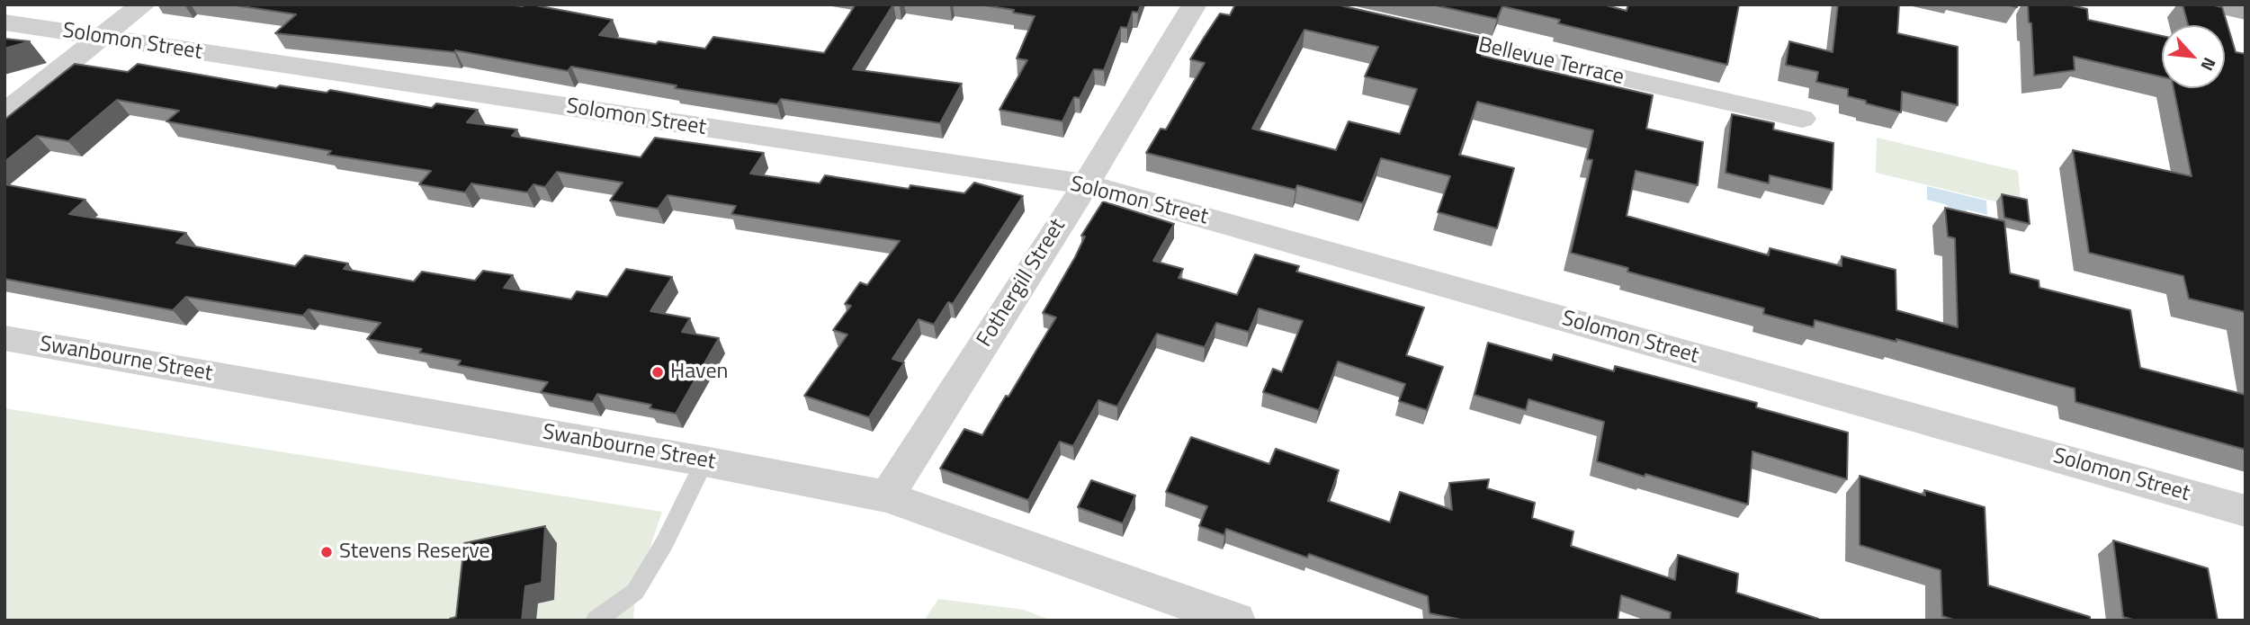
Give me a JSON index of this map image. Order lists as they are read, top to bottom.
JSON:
{
  "streets": {
    "street": [
      "Solomon Street",
      "Bellevue Terrace",
      "Fothergill Street",
      "Swanbourne Street"
    ]
  },
  "crossings": [
    ["Solomon Street", "Fothergill Street"],
    ["Fothergill Street", "Swanbourne Street"]
  ],
  "places": ["Haven", "Stevens Reserve"],
  "north": "bottom right"
}
